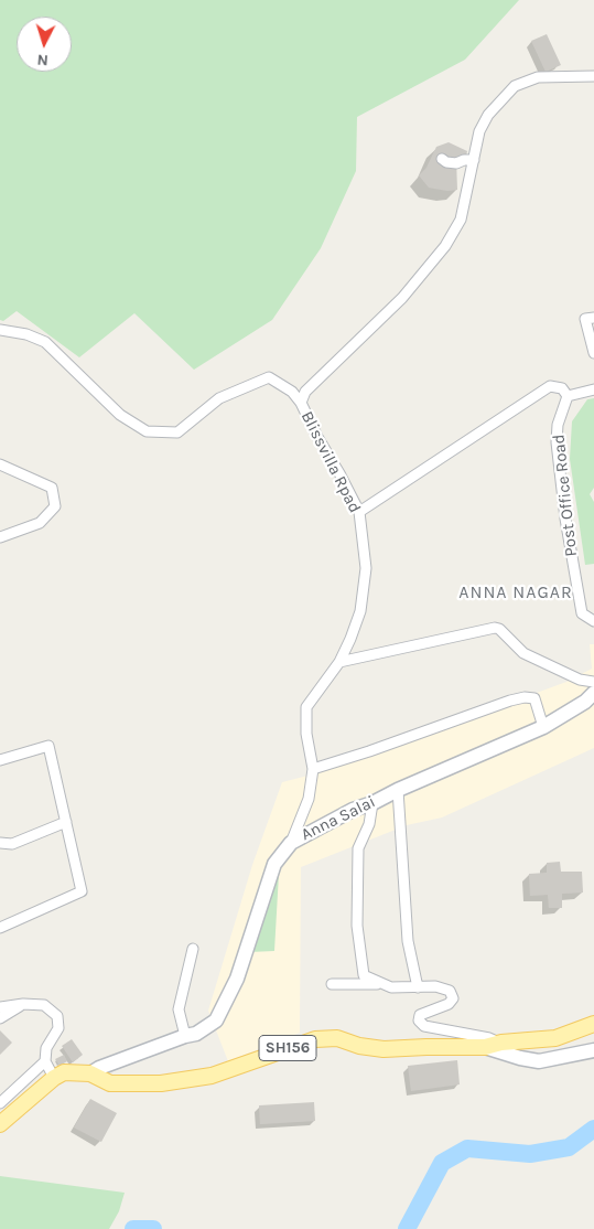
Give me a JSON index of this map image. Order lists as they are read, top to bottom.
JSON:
{
  "streets": {
    "main road": ["SH156"],
    "street": ["Blissvilla Rpad", "Post Office Road", "Anna Salai"]
  },
  "crossings": [
    ["Blissvilla Rpad", "Anna Salai"],
    ["Anna Salai", "SH156"]
  ],
  "districts": ["ANNA NAGAR"],
  "north": "bottom"
}
